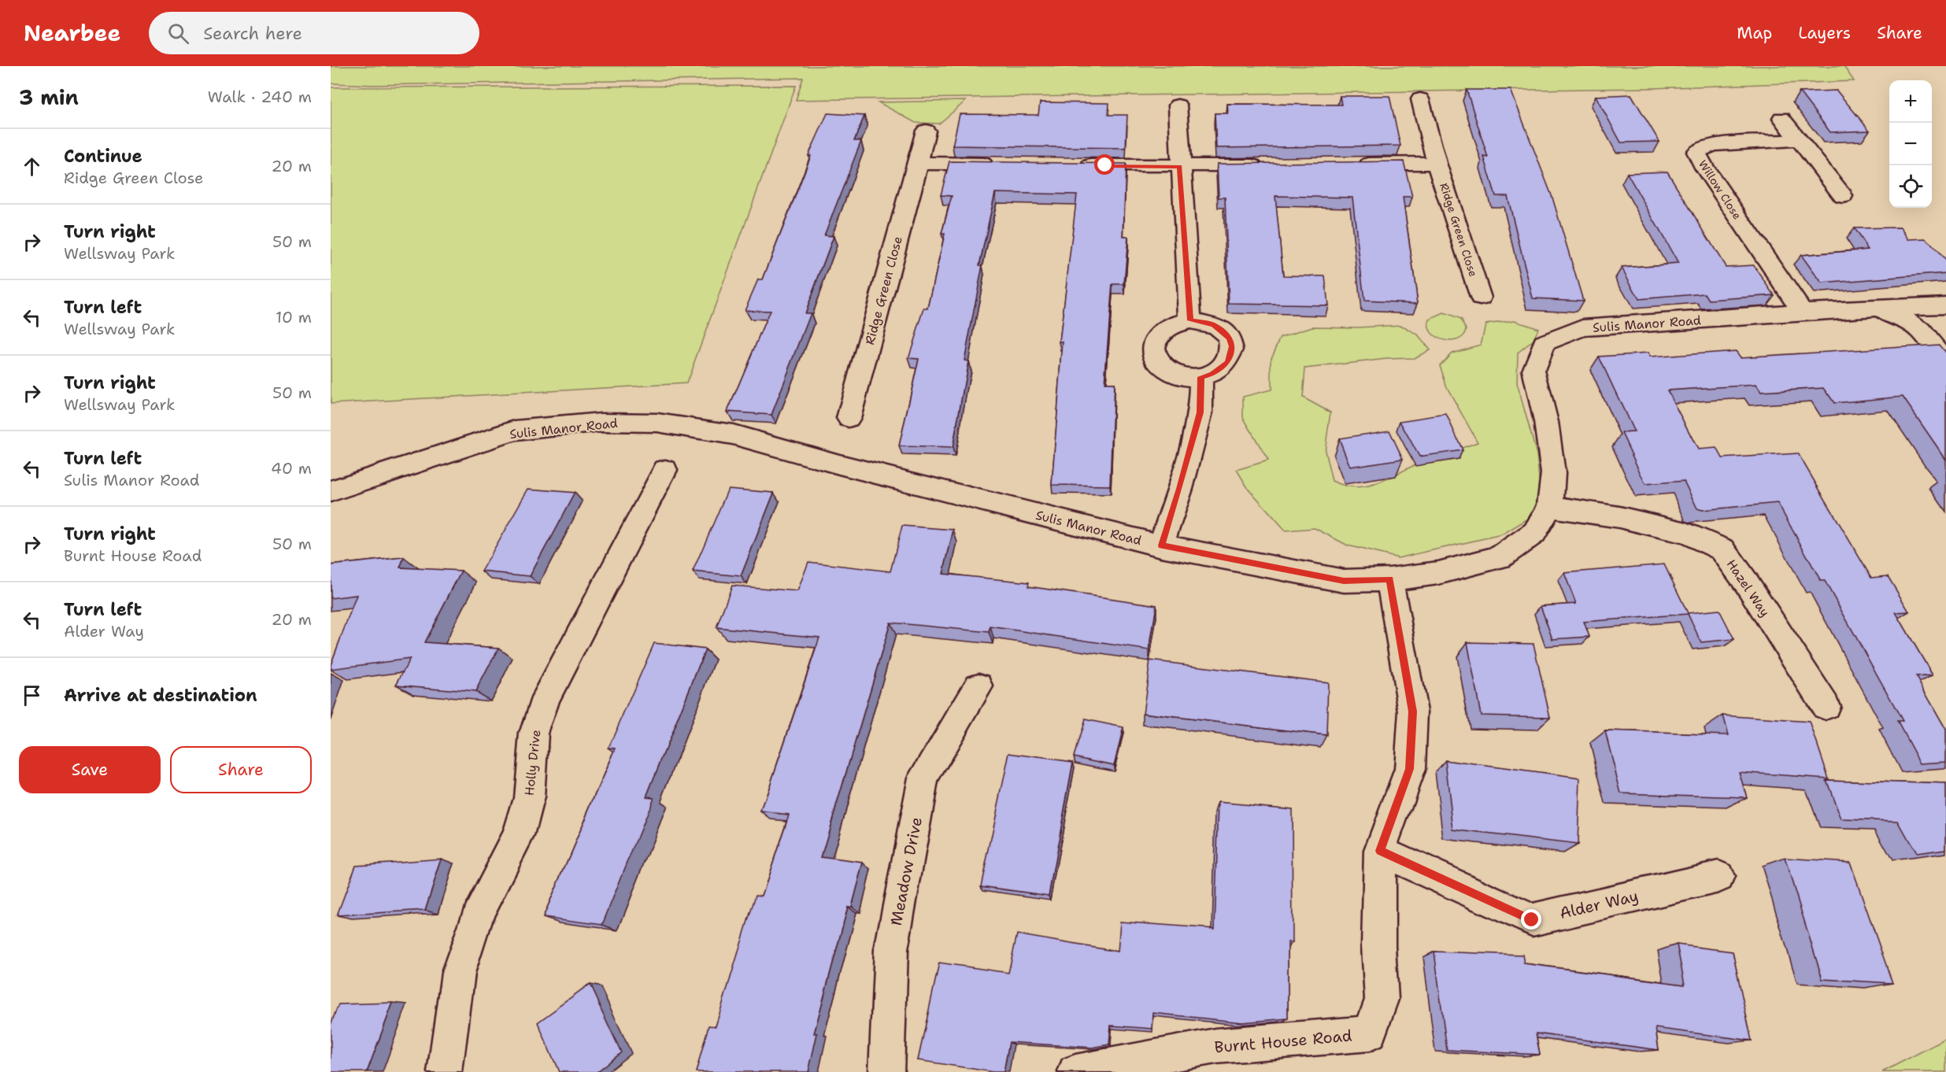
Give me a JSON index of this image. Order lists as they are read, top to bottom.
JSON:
{
  "streets": {
    "street": [
      "Willow Close",
      "Ridge Green Close",
      "Sulis Manor Road",
      "Hazel Way",
      "Holly Drive",
      "Meadow Drive",
      "Alder Way",
      "Burnt House Road"
    ]
  },
  "crossings": [
    ["Willow Close", "Sulis Manor Road"],
    ["Sulis Manor Road", "Hazel Way"],
    ["Sulis Manor Road", "Burnt House Road"],
    ["Alder Way", "Burnt House Road"]
  ],
  "page": {
    "header": "Nearbee",
    "search": "Search here",
    "nav": ["Map", "Layers", "Share"],
    "heading": ["3 min", "Walk · 240 m"],
    "map_buttons": ["+", "−"],
    "list": [
      ["Continue", "Ridge Green Close", "20 m"],
      ["Turn right", "Wellsway Park", "50 m"],
      ["Turn left", "Wellsway Park", "10 m"],
      ["Turn right", "Wellsway Park", "50 m"],
      ["Turn left", "Sulis Manor Road", "40 m"],
      ["Turn right", "Burnt House Road", "50 m"],
      ["Turn left", "Alder Way", "20 m"],
      "Arrive at destination"
    ],
    "buttons": ["Save", "Share"]
  }
}
